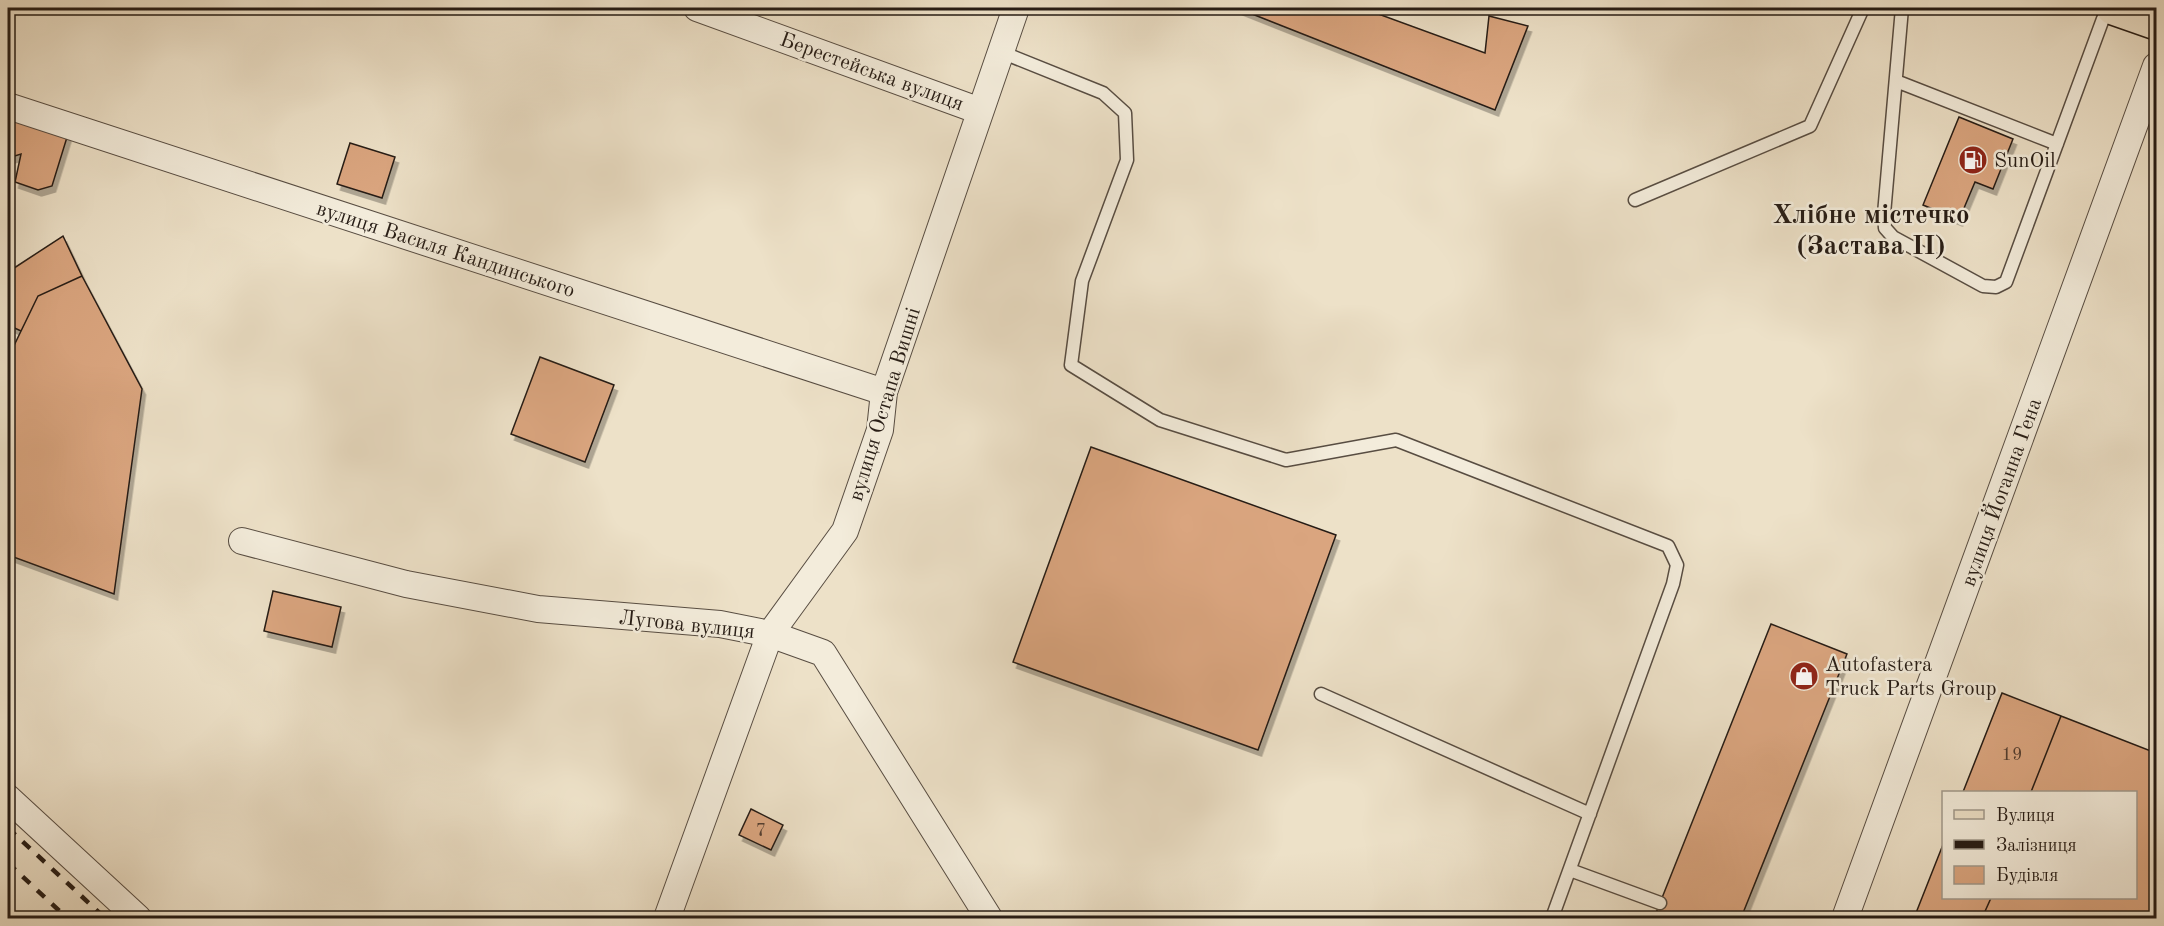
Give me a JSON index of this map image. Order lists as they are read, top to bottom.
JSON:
{
  "streets": {
    "street": [
      "Берестейська вулиця",
      "вулиця Василя Кандинського",
      "вулиця Остапа Вишні",
      "вулиця Йоганна Гена",
      "Лугова вулиця"
    ]
  },
  "crossings": [
    ["Берестейська вулиця", "вулиця Остапа Вишні"],
    ["вулиця Василя Кандинського", "вулиця Остапа Вишні"],
    ["вулиця Остапа Вишні", "Лугова вулиця"]
  ],
  "districts": ["Хлібне містечко (Застава ІІ)"],
  "places": {
    "fuel station": ["SunOil"],
    "shop": ["Autofastera Truck Parts Group"]
  },
  "house_numbers": ["19", "7"],
  "legend": ["Вулиця", "Залізниця", "Будівля"]
}
